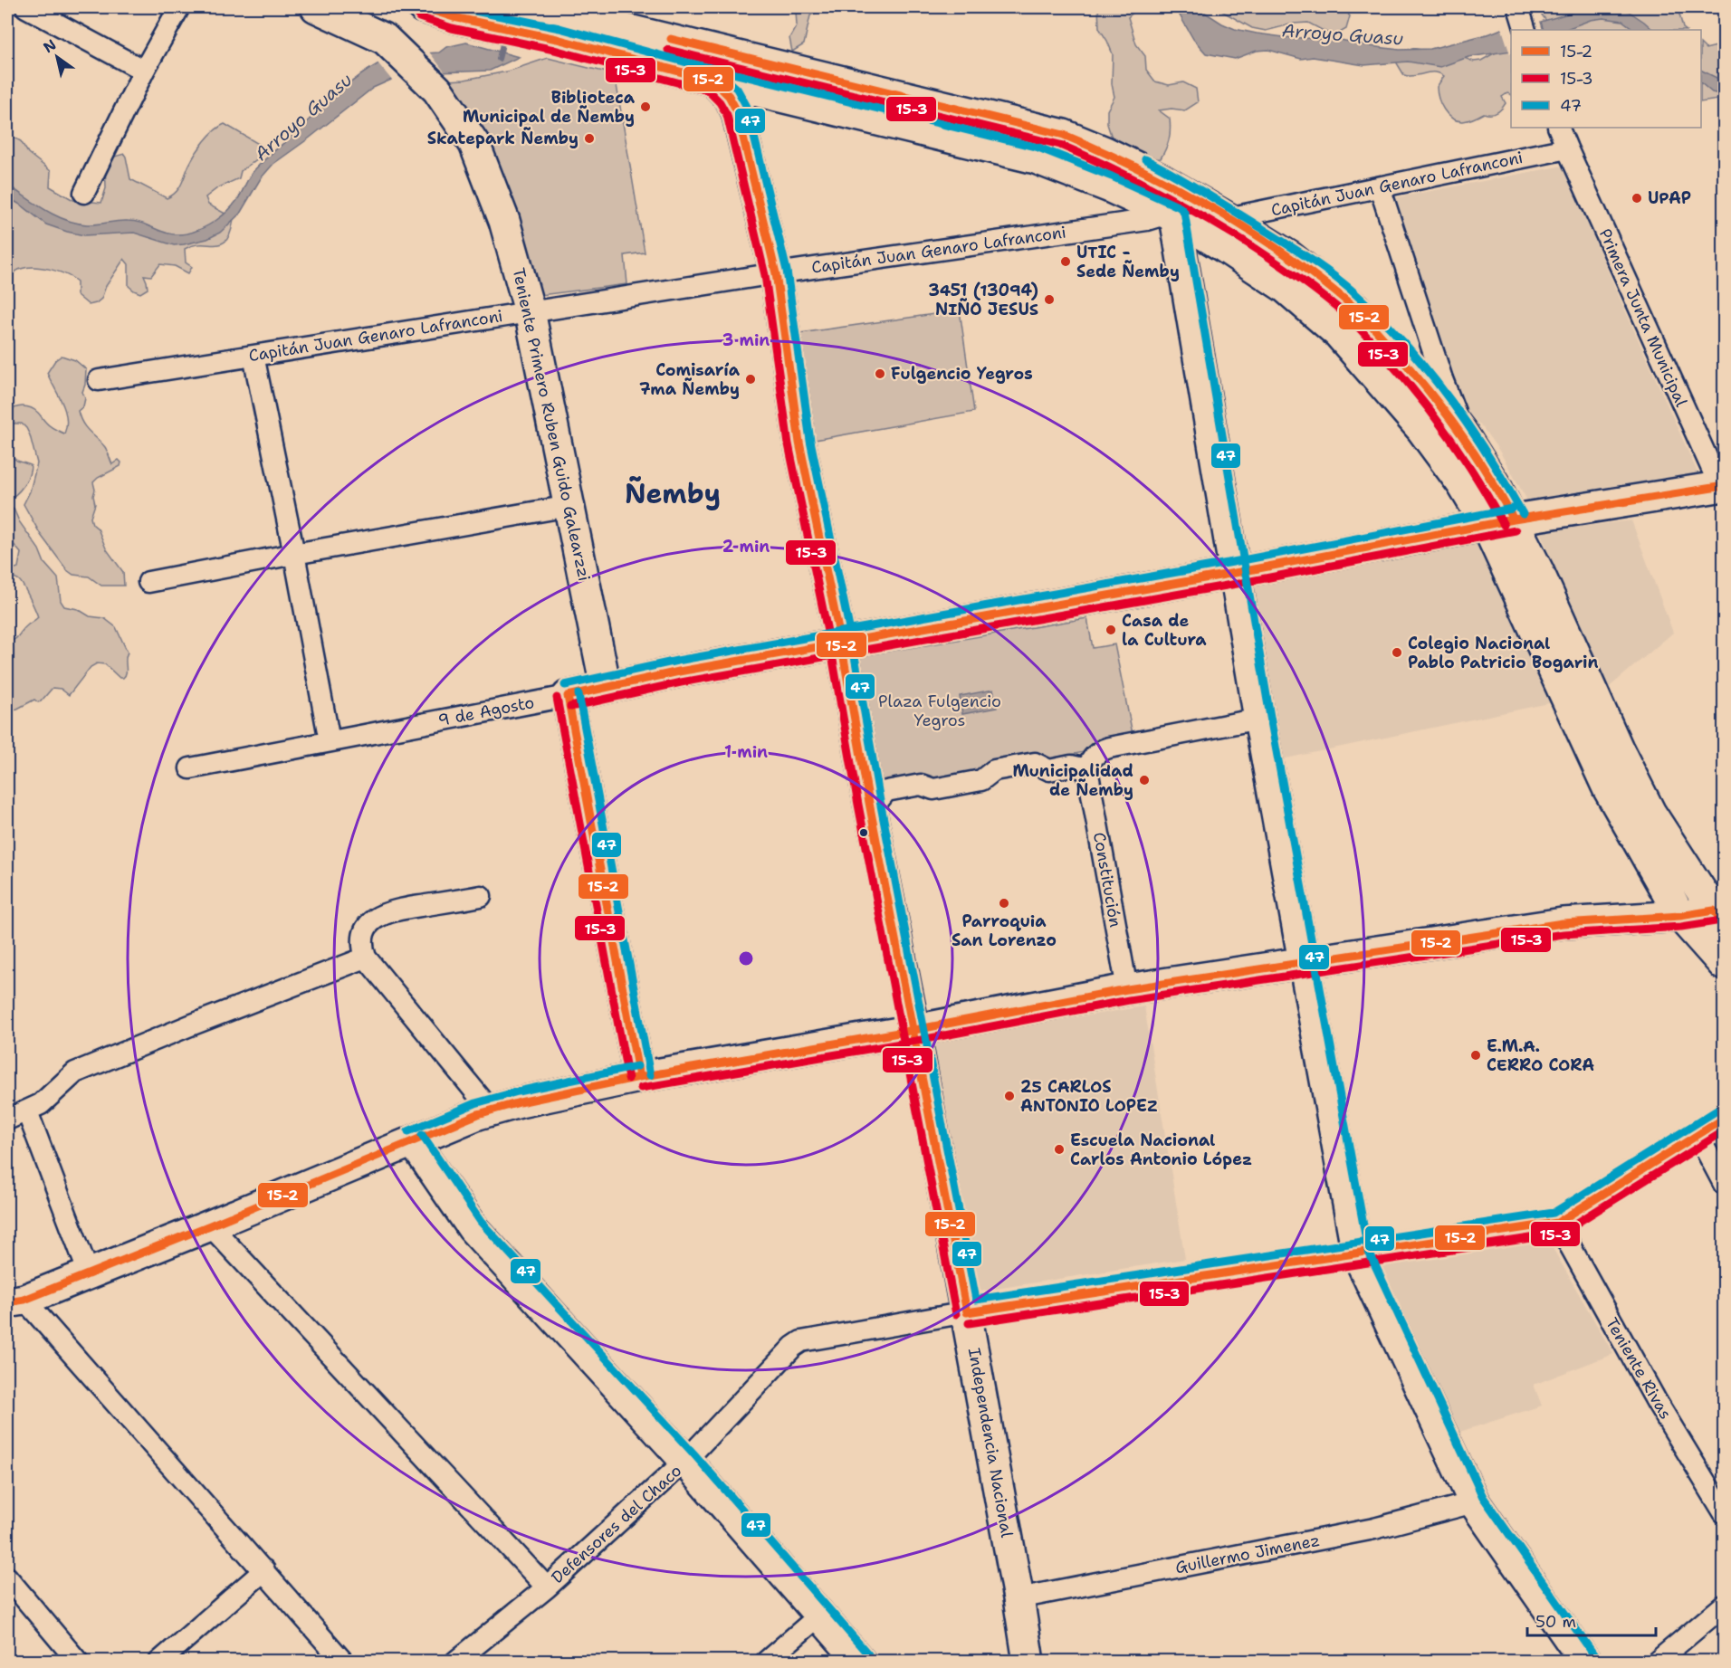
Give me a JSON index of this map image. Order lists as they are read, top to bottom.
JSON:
{
  "streets": {
    "main road": ["Teniente Primero Ruben Guido Galearzzi", "9 de Agosto", "Independencia Nacional"],
    "street": [
      "Capitán Juan Genaro Lafranconi",
      "Primera Junta Municipal",
      "Constitución",
      "Teniente Rivas",
      "Defensores del Chaco",
      "Guillermo Jimenez"
    ]
  },
  "crossings": [
    ["Capitán Juan Genaro Lafranconi", "Primera Junta Municipal"],
    ["Capitán Juan Genaro Lafranconi", "Teniente Primero Ruben Guido Galearzzi"],
    ["Capitán Juan Genaro Lafranconi", "Independencia Nacional"],
    ["Primera Junta Municipal", "9 de Agosto"],
    ["Teniente Primero Ruben Guido Galearzzi", "9 de Agosto"],
    ["9 de Agosto", "Independencia Nacional"],
    ["Teniente Rivas", "Defensores del Chaco"],
    ["Independencia Nacional", "Defensores del Chaco"],
    ["Independencia Nacional", "Guillermo Jimenez"]
  ],
  "districts": ["Ñemby"],
  "water": ["Arroyo Guasu"],
  "parks": ["Plaza Fulgencio Yegros"],
  "places": [
    "Biblioteca Municipal de Ñemby",
    "Skatepark Ñemby",
    "UPAP",
    "UTIC - Sede Ñemby",
    "3451 (13094) NIÑO JESUS",
    "Fulgencio Yegros",
    "Comisaría 7ma Ñemby",
    "Casa de la Cultura",
    "Colegio Nacional Pablo Patricio Bogarin",
    "Municipalidad de Ñemby",
    "Parroquia San Lorenzo",
    "E.M.A. CERRO CORA",
    "25 CARLOS ANTONIO LOPEZ",
    "Escuela Nacional Carlos Antonio López"
  ],
  "lines": ["transit line 15-2", "transit line 47", "transit line 15-3"],
  "legend": ["15-2", "15-3", "47"],
  "scale_bar": "50 m",
  "north": "top left",
  "rings": ["3 min", "2 min", "1 min"]
}
